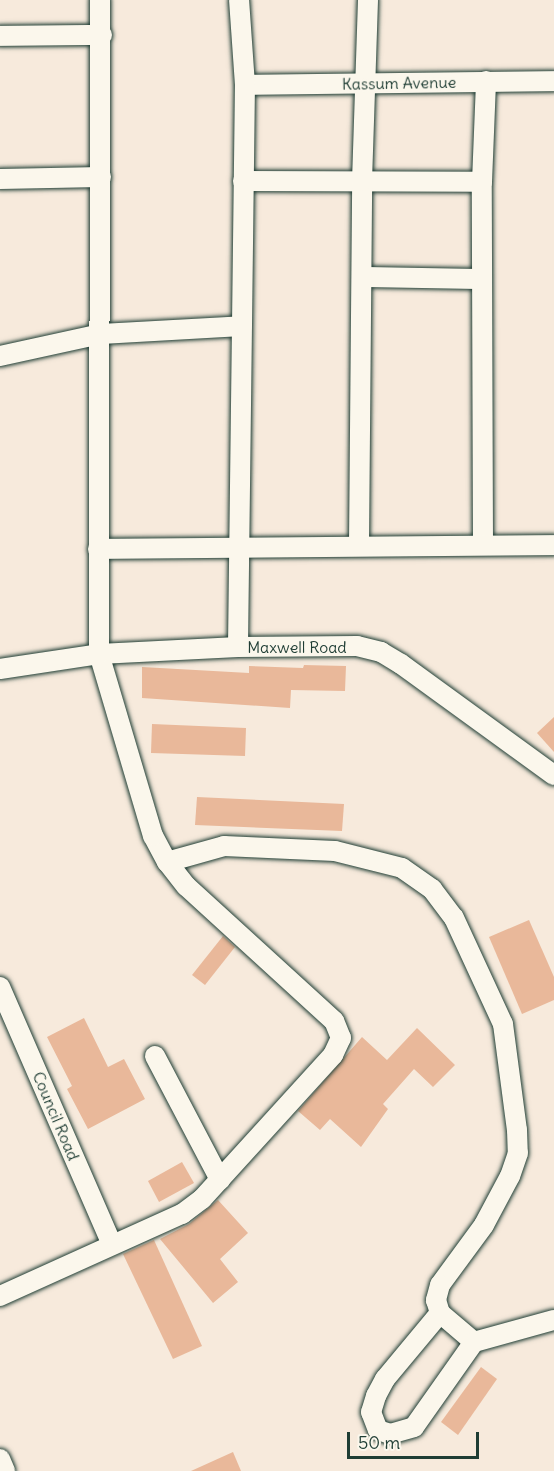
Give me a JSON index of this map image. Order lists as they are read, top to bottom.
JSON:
{
  "streets": {
    "street": ["Kassum Avenue", "Maxwell Road", "Council Road"]
  },
  "scale_bar": "50 m"
}
